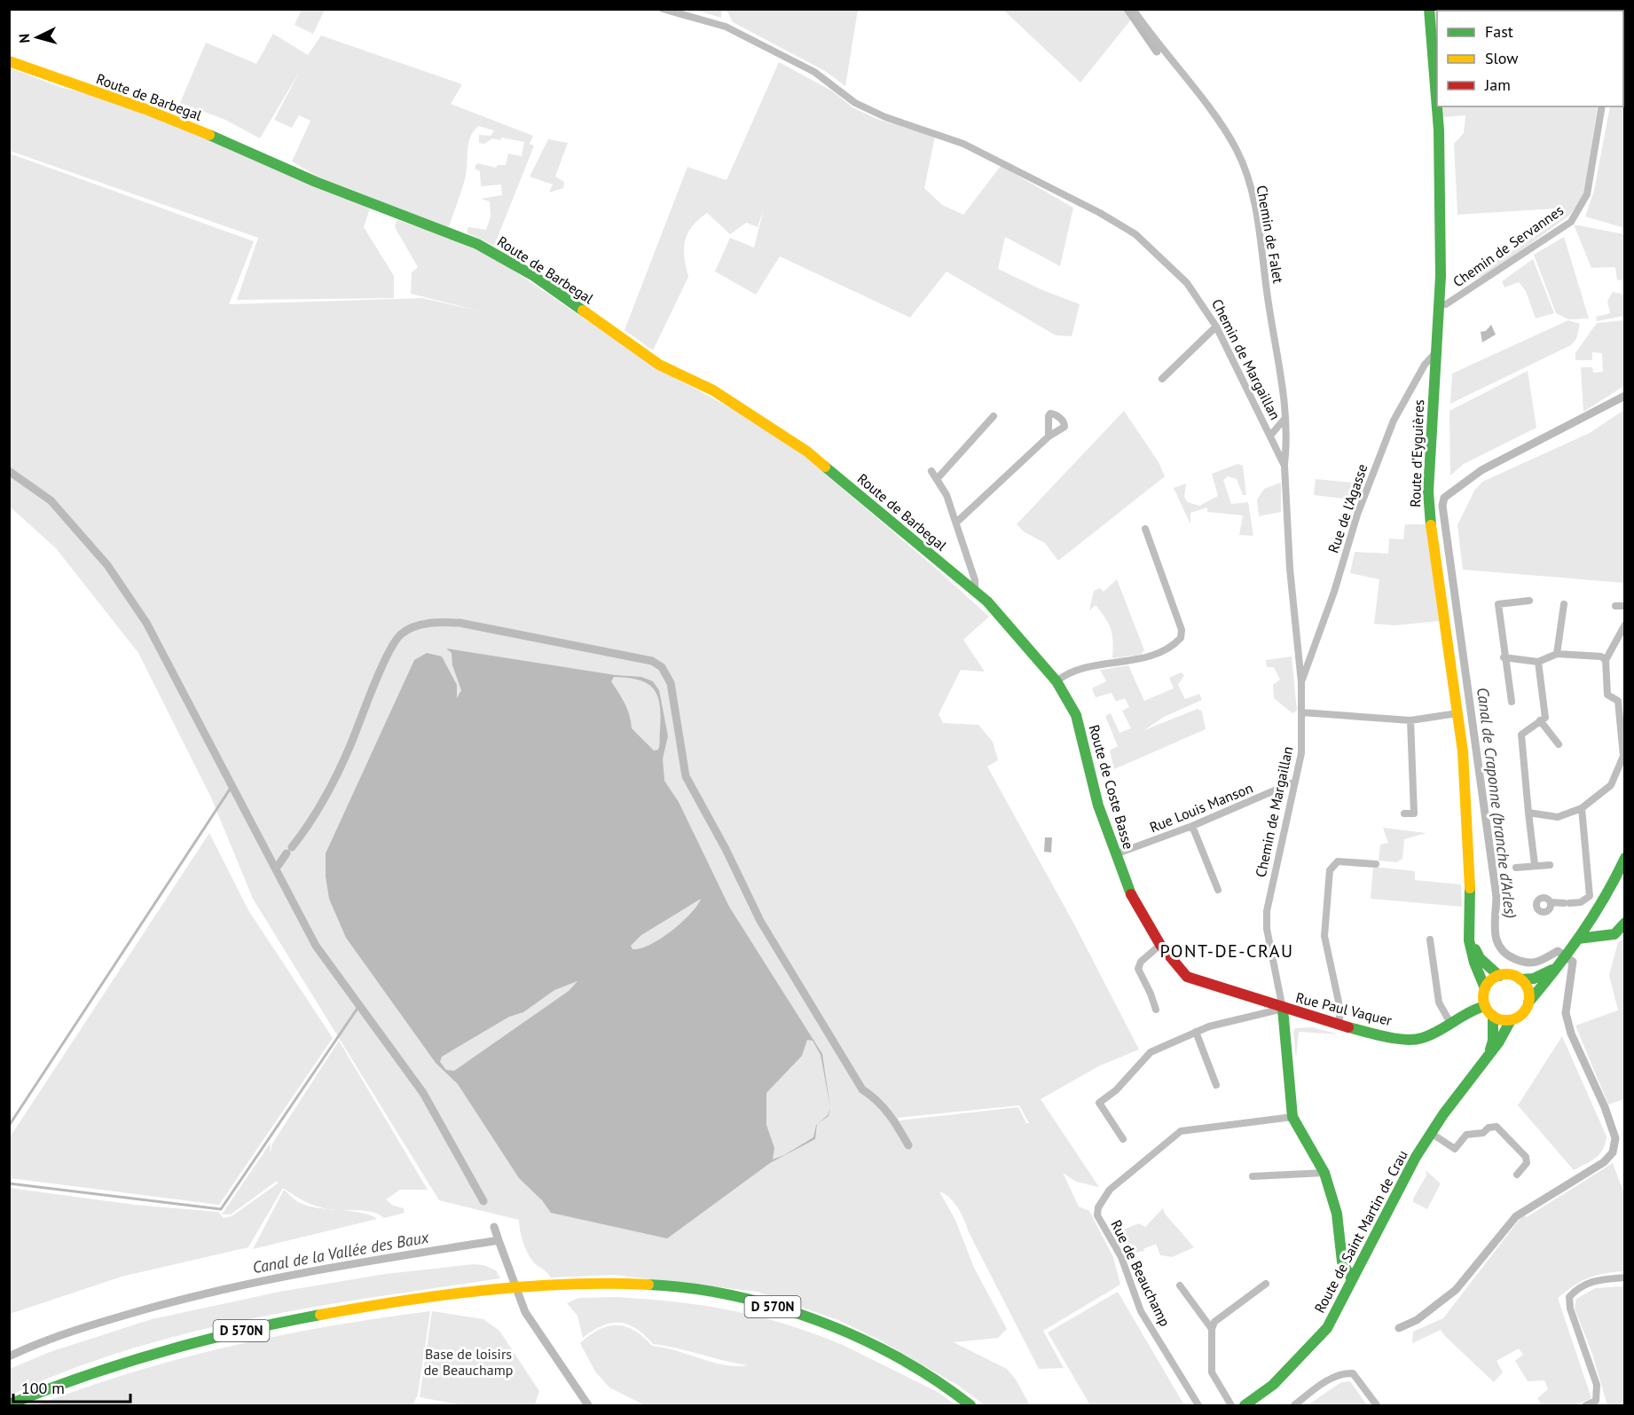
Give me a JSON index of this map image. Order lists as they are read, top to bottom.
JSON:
{
  "streets": {
    "main road": [
      "Route de Barbegal",
      "Route d'Eyguières",
      "Route de Coste Basse",
      "Rue Paul Vaquer",
      "Route de Saint Martin de Crau",
      "D 570N"
    ],
    "street": [
      "Chemin de Falet",
      "Chemin de Servannes",
      "Chemin de Margaillan",
      "Rue de l'Agasse",
      "Rue Louis Manson",
      "Rue de Beauchamp"
    ]
  },
  "crossings": [
    ["Route de Barbegal", "Route de Coste Basse"],
    ["Chemin de Falet", "Chemin de Margaillan"],
    ["Chemin de Servannes", "Route d'Eyguières"],
    ["Chemin de Margaillan", "Rue de l'Agasse"],
    ["Chemin de Margaillan", "Route de Coste Basse"],
    ["Chemin de Margaillan", "Rue Louis Manson"],
    ["Chemin de Margaillan", "Rue Paul Vaquer"],
    ["Route d'Eyguières", "Rue de l'Agasse"],
    ["Route d'Eyguières", "Rue Paul Vaquer"],
    ["Route d'Eyguières", "Route de Saint Martin de Crau"],
    ["Route de Coste Basse", "Rue Louis Manson"],
    ["Route de Coste Basse", "Rue Paul Vaquer"],
    ["Rue Paul Vaquer", "Route de Saint Martin de Crau"]
  ],
  "districts": ["PONT-DE-CRAU"],
  "water": ["Canal de Craponne (branche d'Arles)", "Canal de la Vallée des Baux"],
  "parks": ["Base de loisirs de Beauchamp"],
  "legend": ["Fast", "Slow", "Jam"],
  "scale_bar": "100 m",
  "north": "left"
}
